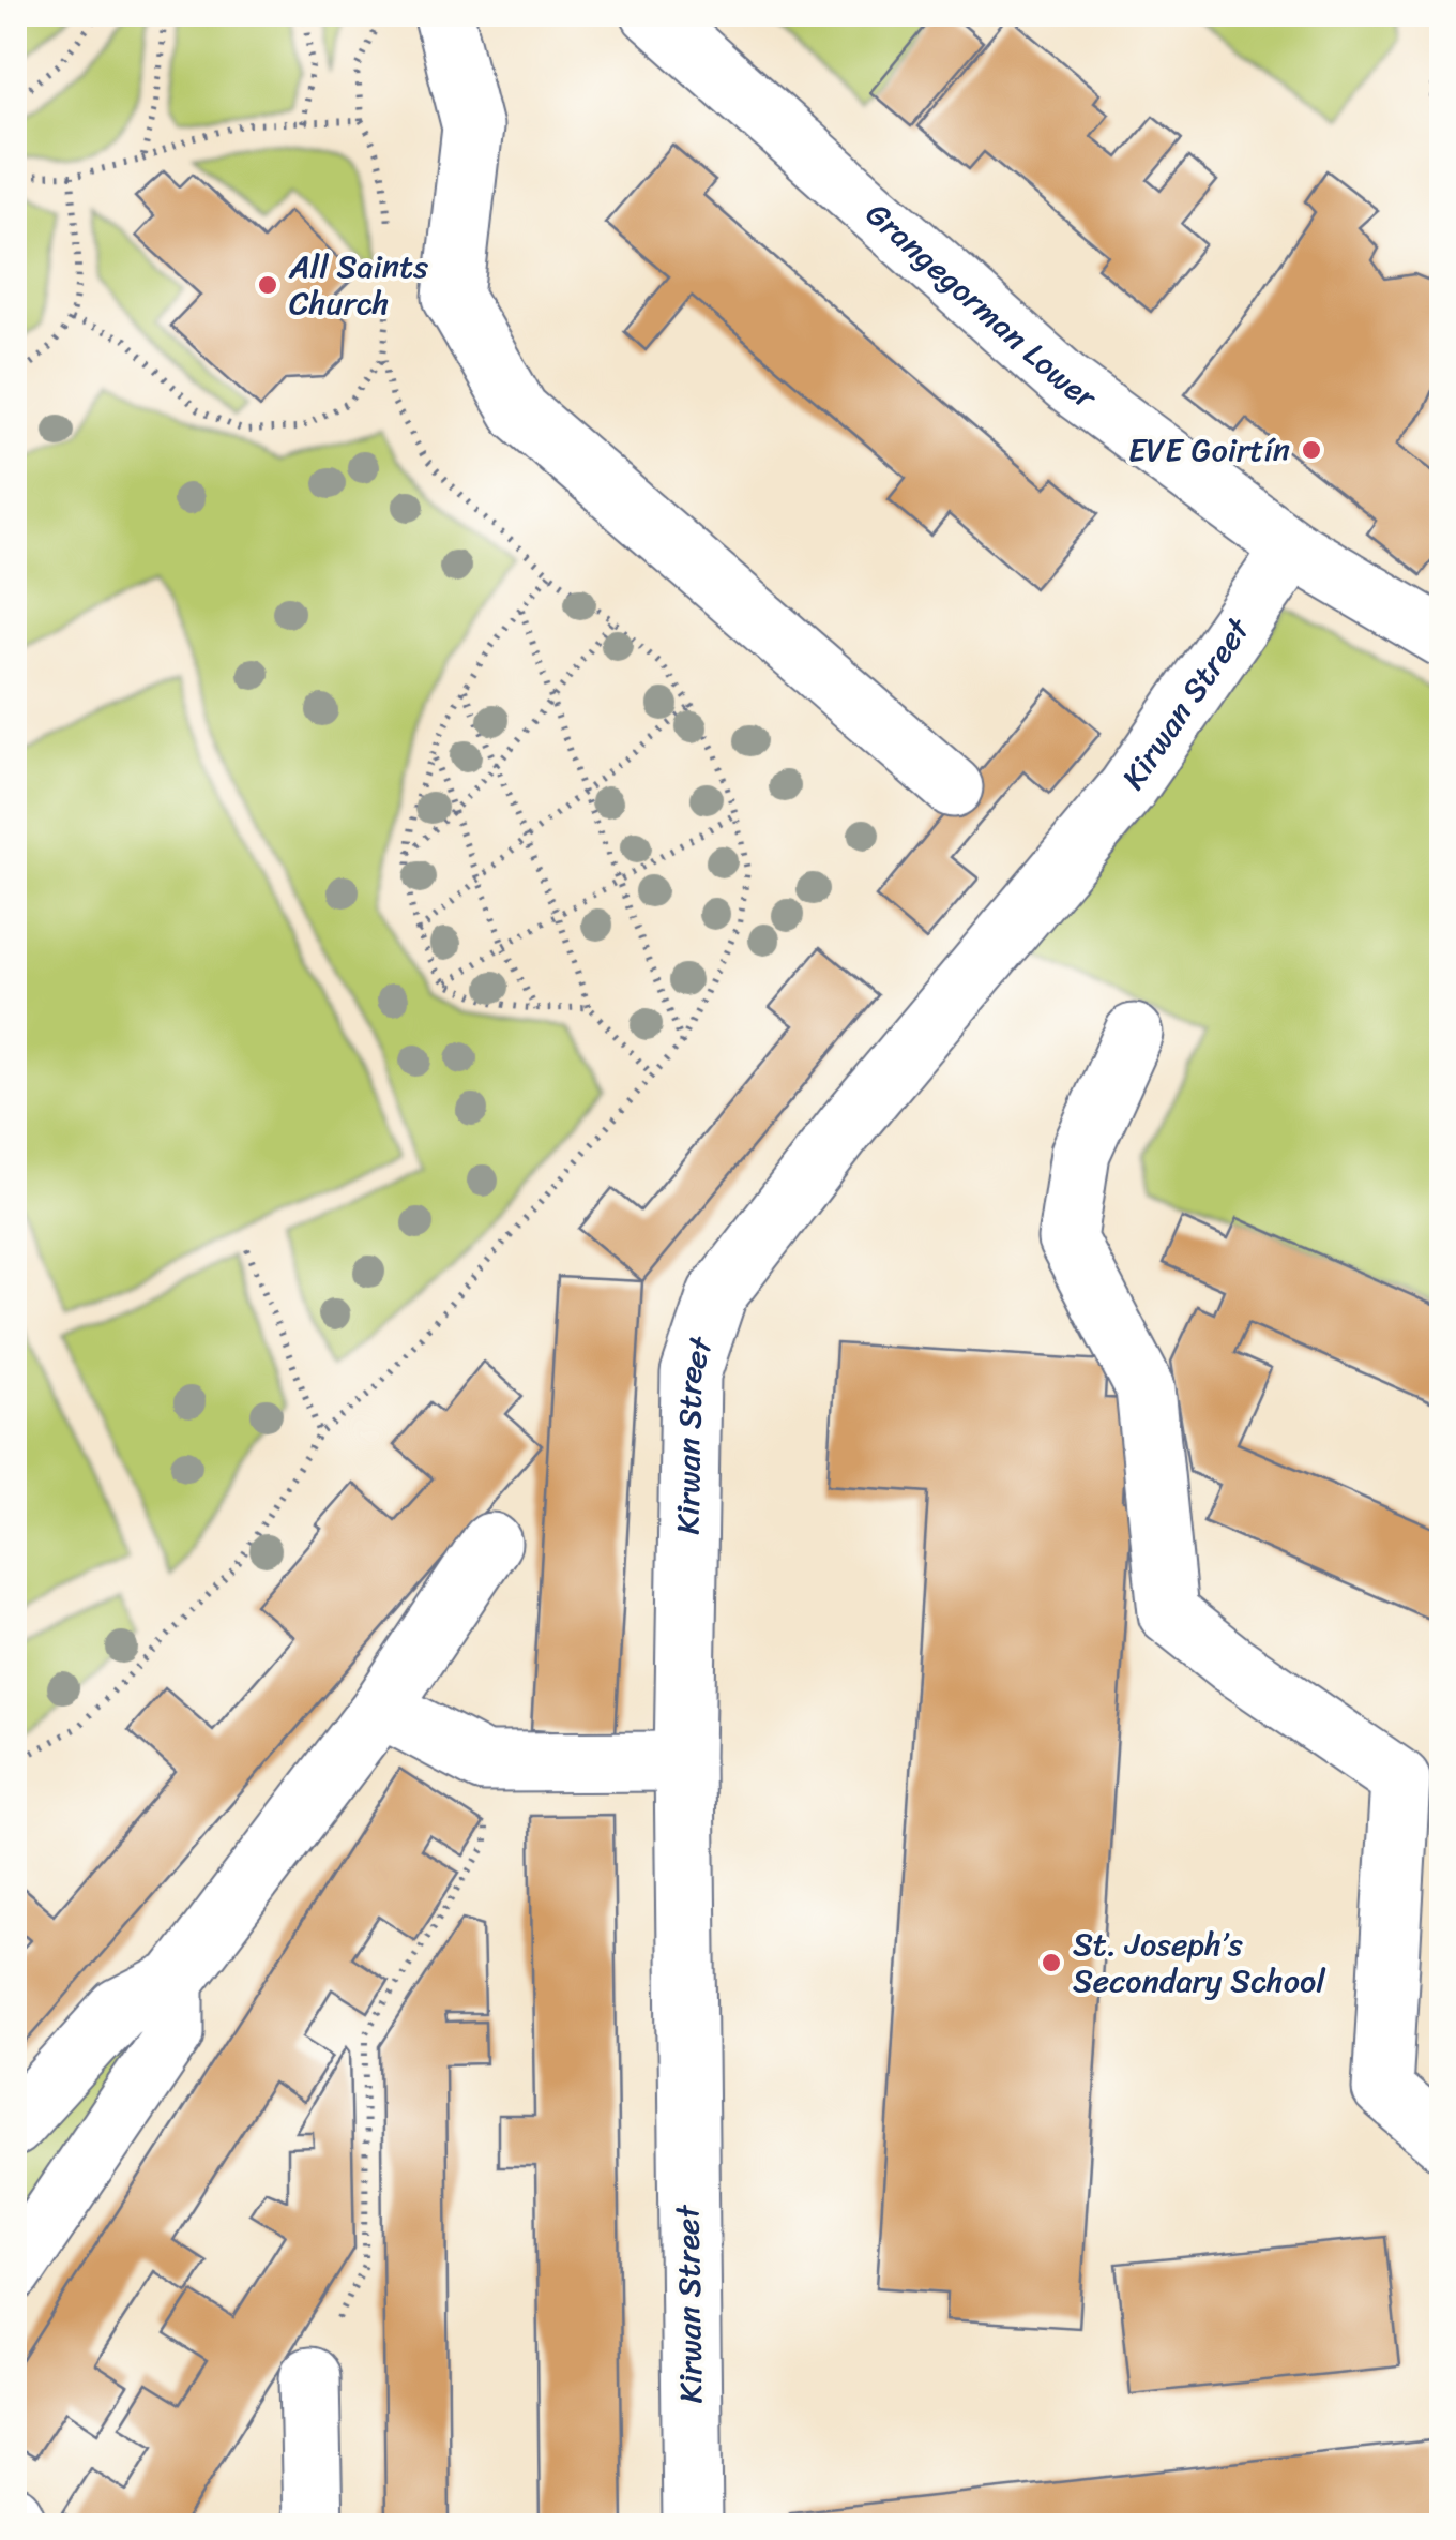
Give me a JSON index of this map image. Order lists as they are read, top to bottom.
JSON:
{
  "streets": {
    "street": ["Grangegorman Lower", "Kirwan Street"]
  },
  "crossings": [
    ["Grangegorman Lower", "Kirwan Street"]
  ],
  "places": ["All Saints Church", "EVE Goirtín", "St. Joseph’s Secondary School"]
}
